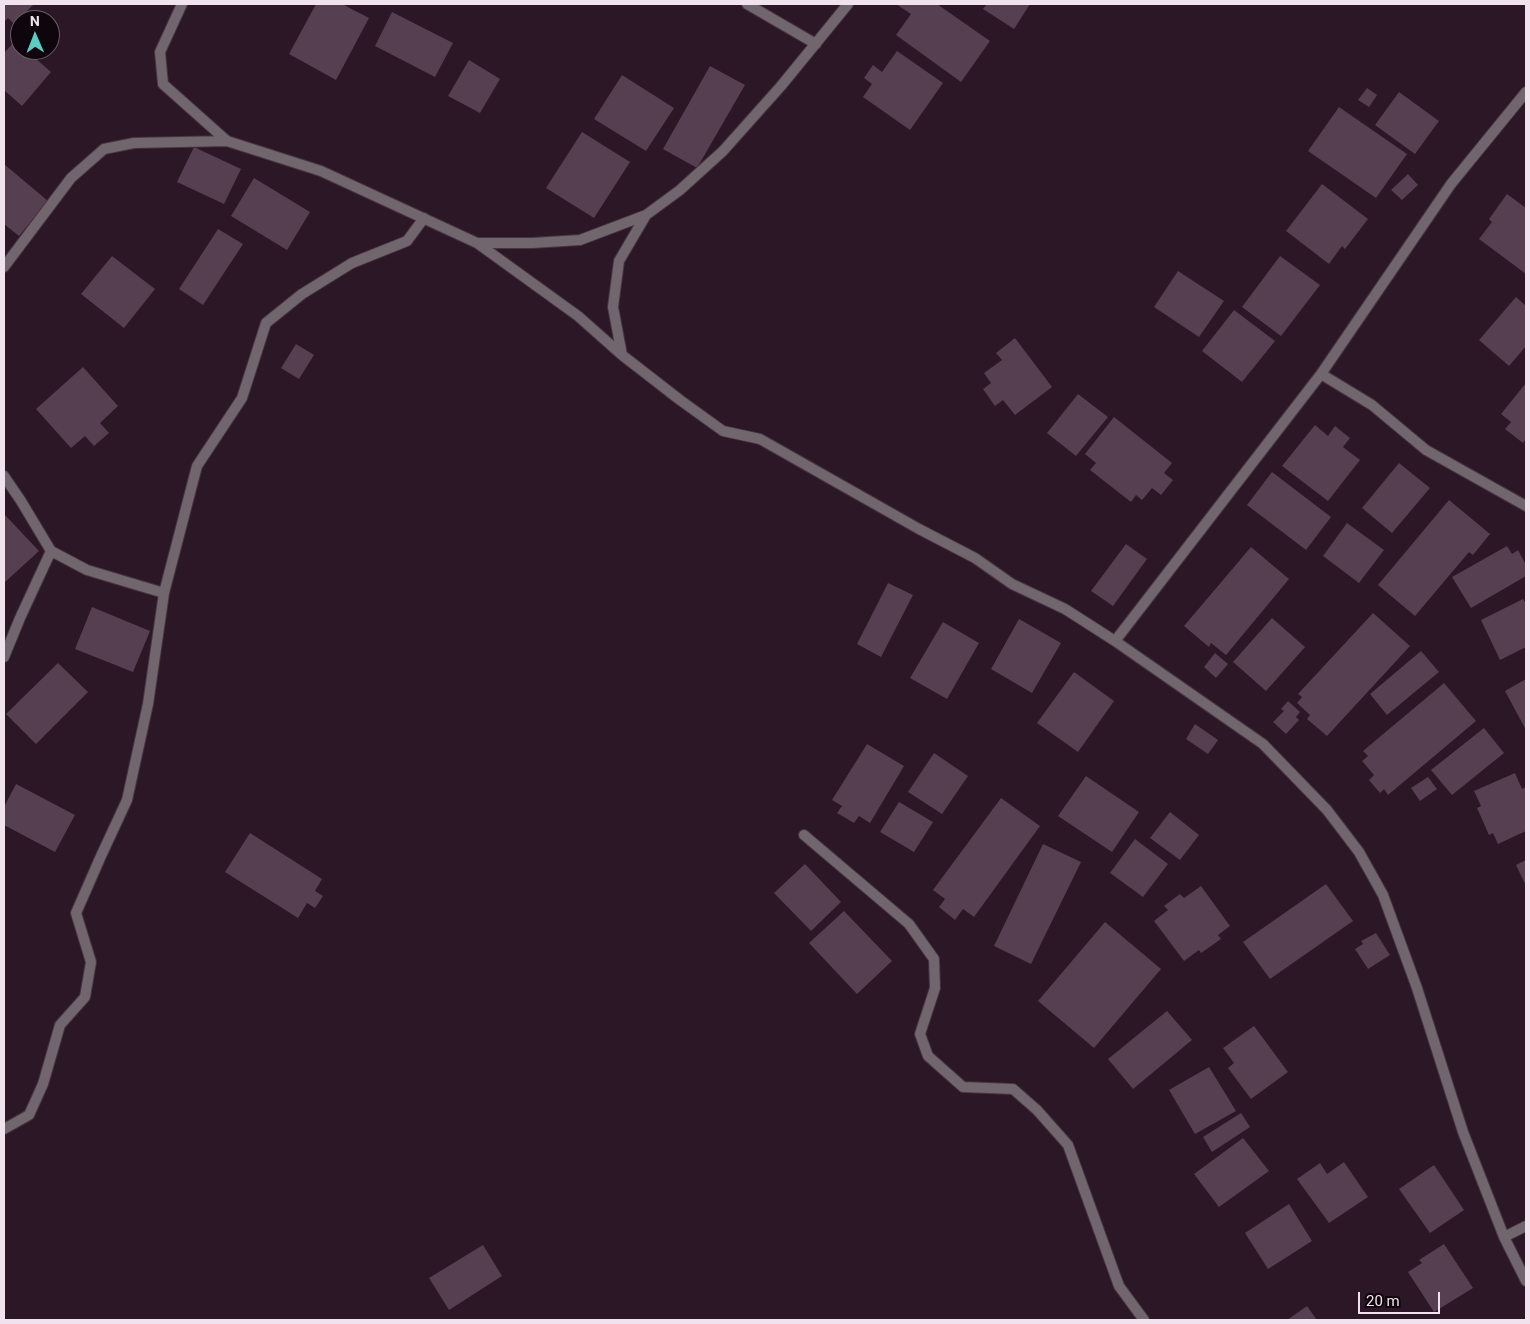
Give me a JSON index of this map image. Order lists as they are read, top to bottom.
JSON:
{
  "scale_bar": "20 m",
  "north": "top"
}
